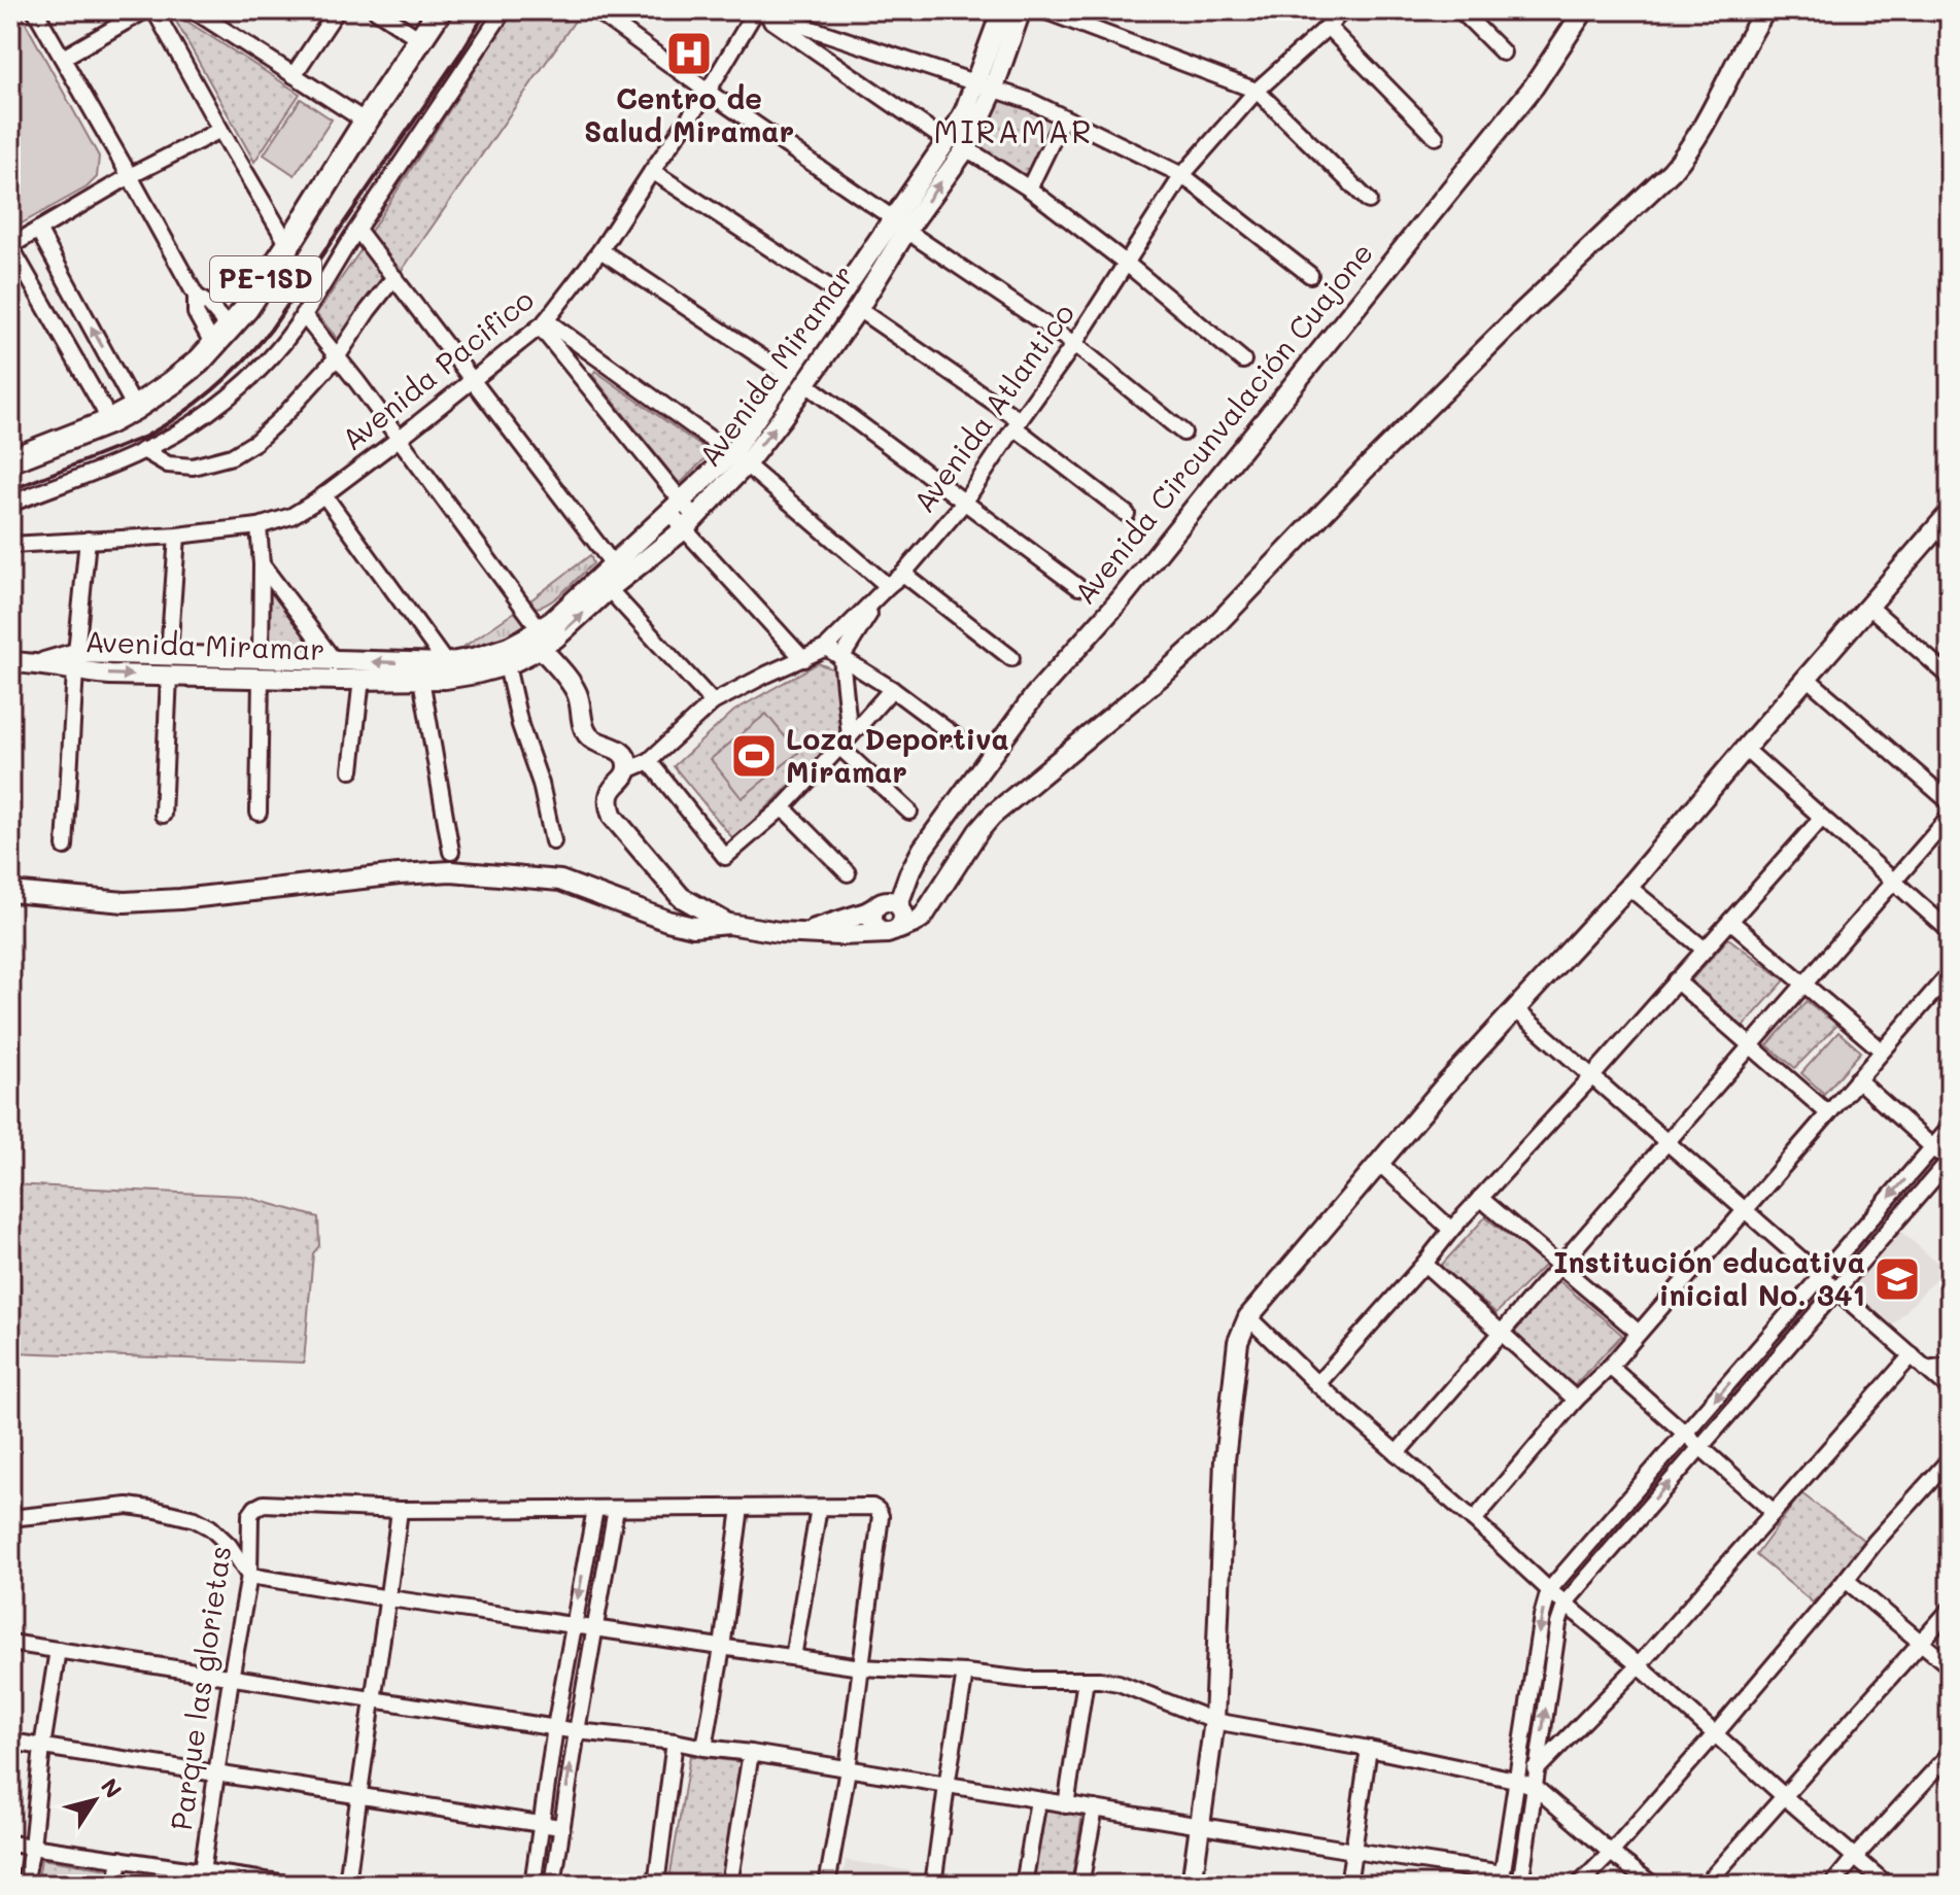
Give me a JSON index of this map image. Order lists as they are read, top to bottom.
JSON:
{
  "streets": {
    "highway": ["PE-1SD"],
    "main road": ["Avenida Miramar", "Avenida Circunvalación Cuajone"],
    "street": ["Avenida Pacifico", "Avenida Atlantico", "Parque las glorietas"]
  },
  "districts": ["MIRAMAR"],
  "places": {
    "hospital": ["Centro de Salud Miramar"],
    "sports": ["Loza Deportiva Miramar"],
    "school or university": ["Institución educativa inicial No. 341"]
  },
  "north": "top right"
}
